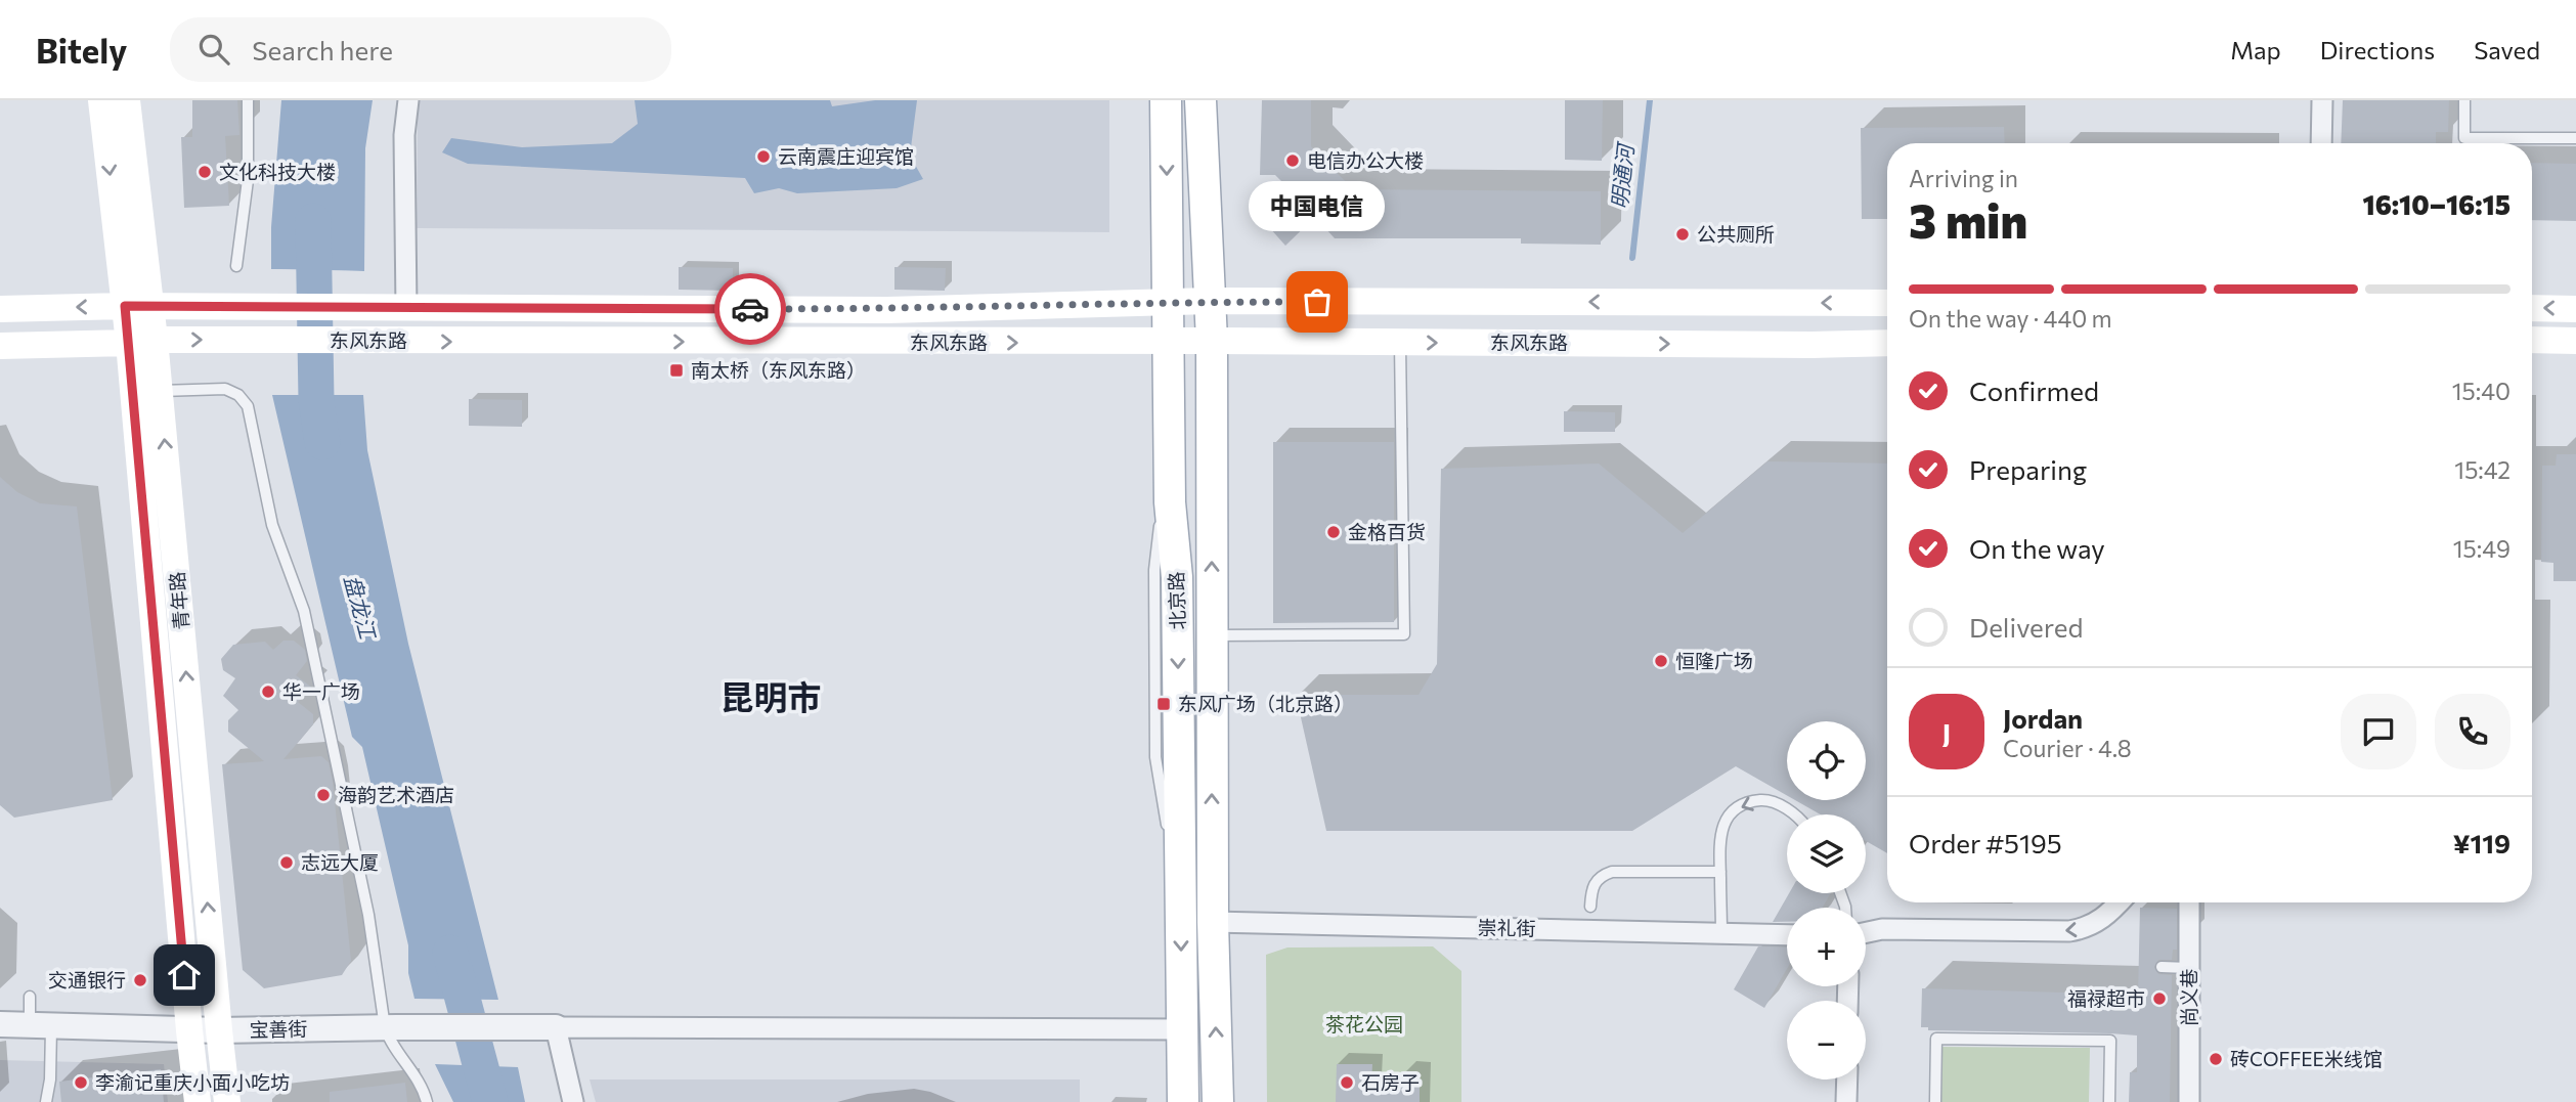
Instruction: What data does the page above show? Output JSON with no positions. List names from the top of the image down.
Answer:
{
  "streets": {
    "main road": ["东风东路", "青年路", "北京路"],
    "street": ["崇礼街", "尚义巷", "宝善街"]
  },
  "crossings": [
    ["东风东路", "青年路"],
    ["东风东路", "北京路"],
    ["青年路", "宝善街"],
    ["北京路", "崇礼街"]
  ],
  "districts": ["昆明市"],
  "water": ["明通河", "盘龙江"],
  "parks": ["茶花公园"],
  "places": {
    "other": [
      "云南震庄迎宾馆",
      "电信办公大楼",
      "文化科技大楼",
      "公共厕所",
      "中国电信",
      "金格百货",
      "恒隆广场",
      "华一广场",
      "海韵艺术酒店",
      "志远大厦",
      "交通银行",
      "福禄超市",
      "砖COFFEE米线馆",
      "李渝记重庆小面小吃坊",
      "石房子"
    ],
    "transit": ["南太桥（东风东路）", "东风广场（北京路）"]
  },
  "page": {
    "header": "Bitely",
    "search": "Search here",
    "nav": ["Map", "Directions", "Saved"],
    "heading": ["3 min", "Arriving in", "16:10–16:15"],
    "panel": [
      "Jordan",
      "Courier · 4.8",
      "Order #5195",
      "¥119"
    ],
    "bubble": "中国电信",
    "bar": "On the way · 440 m",
    "list": [
      ["Confirmed", "15:40"],
      ["Preparing", "15:42"],
      ["On the way", "15:49"],
      "Delivered"
    ],
    "round": "J",
    "map_buttons": ["+", "−"]
  }
}
